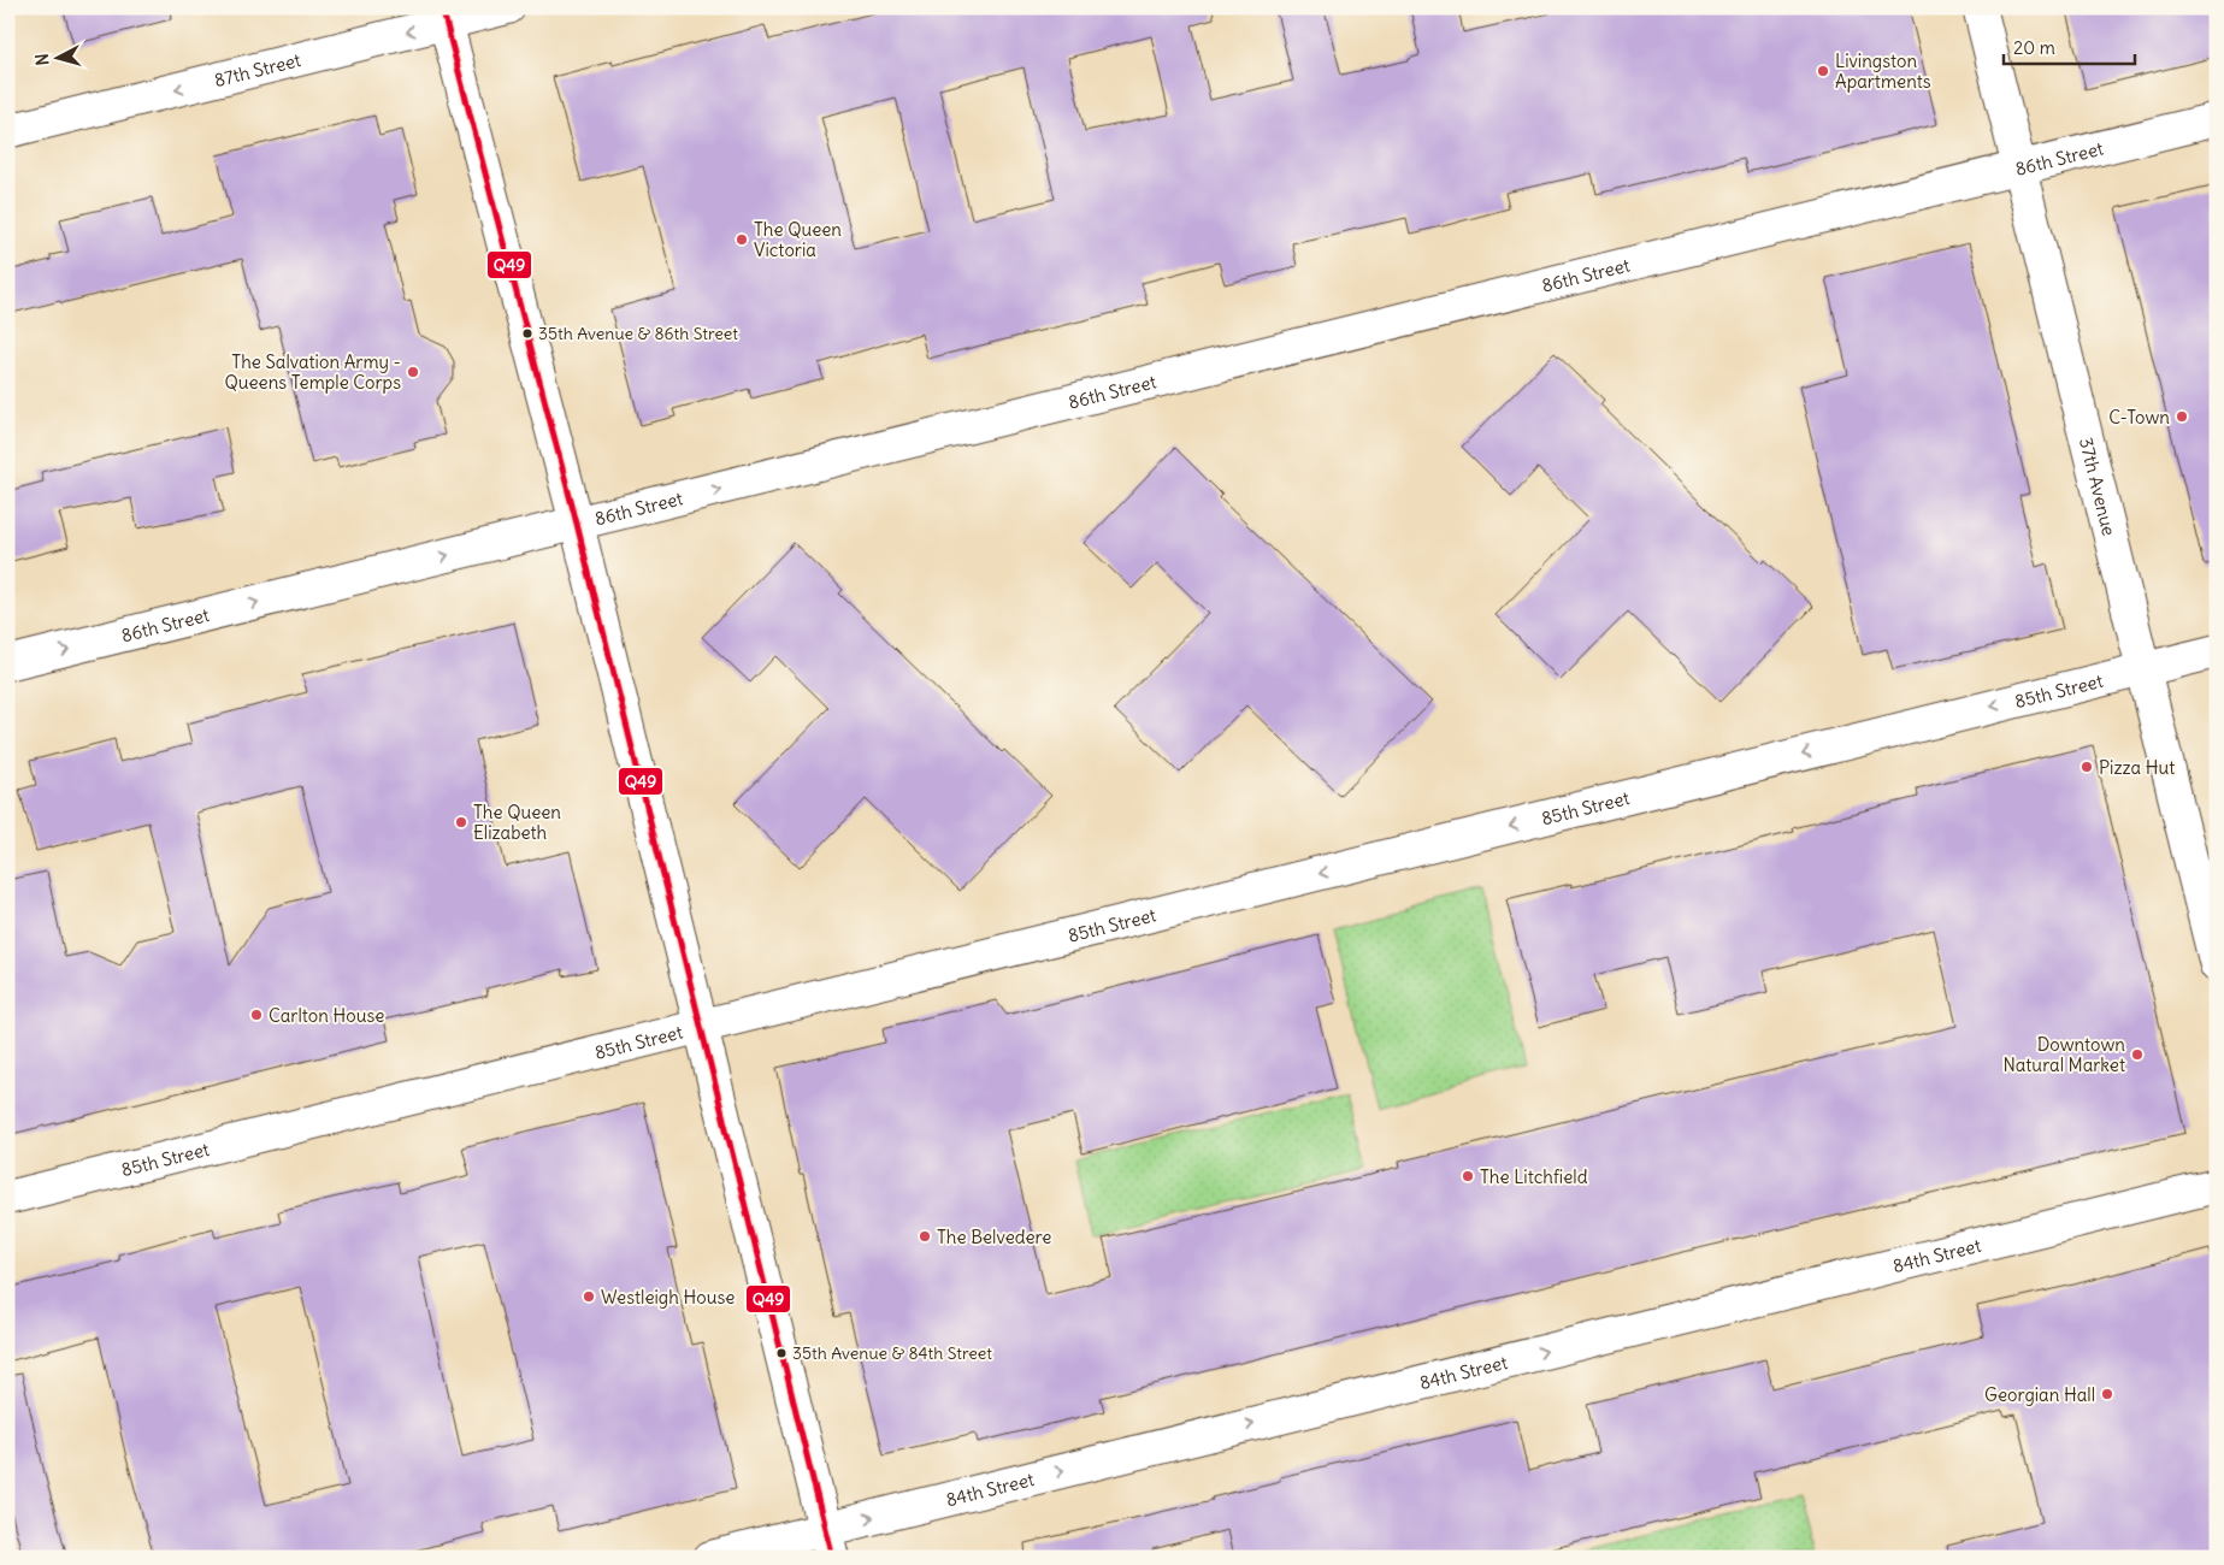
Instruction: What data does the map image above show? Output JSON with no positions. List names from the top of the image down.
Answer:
{
  "streets": {
    "street": [
      "87th Street",
      "86th Street",
      "37th Avenue",
      "85th Street",
      "84th Street"
    ]
  },
  "crossings": [
    ["86th Street", "37th Avenue"],
    ["37th Avenue", "85th Street"]
  ],
  "one_way": [
    "87th Street",
    "86th Street",
    "85th Street",
    "84th Street"
  ],
  "places": [
    "Livingston Apartments",
    "The Queen Victoria",
    "35th Avenue & 86th Street",
    "The Salvation Army - Queens Temple Corps",
    "C-Town",
    "Pizza Hut",
    "The Queen Elizabeth",
    "Carlton House",
    "Downtown Natural Market",
    "The Litchfield",
    "The Belvedere",
    "Westleigh House",
    "35th Avenue & 84th Street",
    "Georgian Hall"
  ],
  "lines": ["transit line Q49"],
  "scale_bar": "20 m",
  "north": "left"
}
